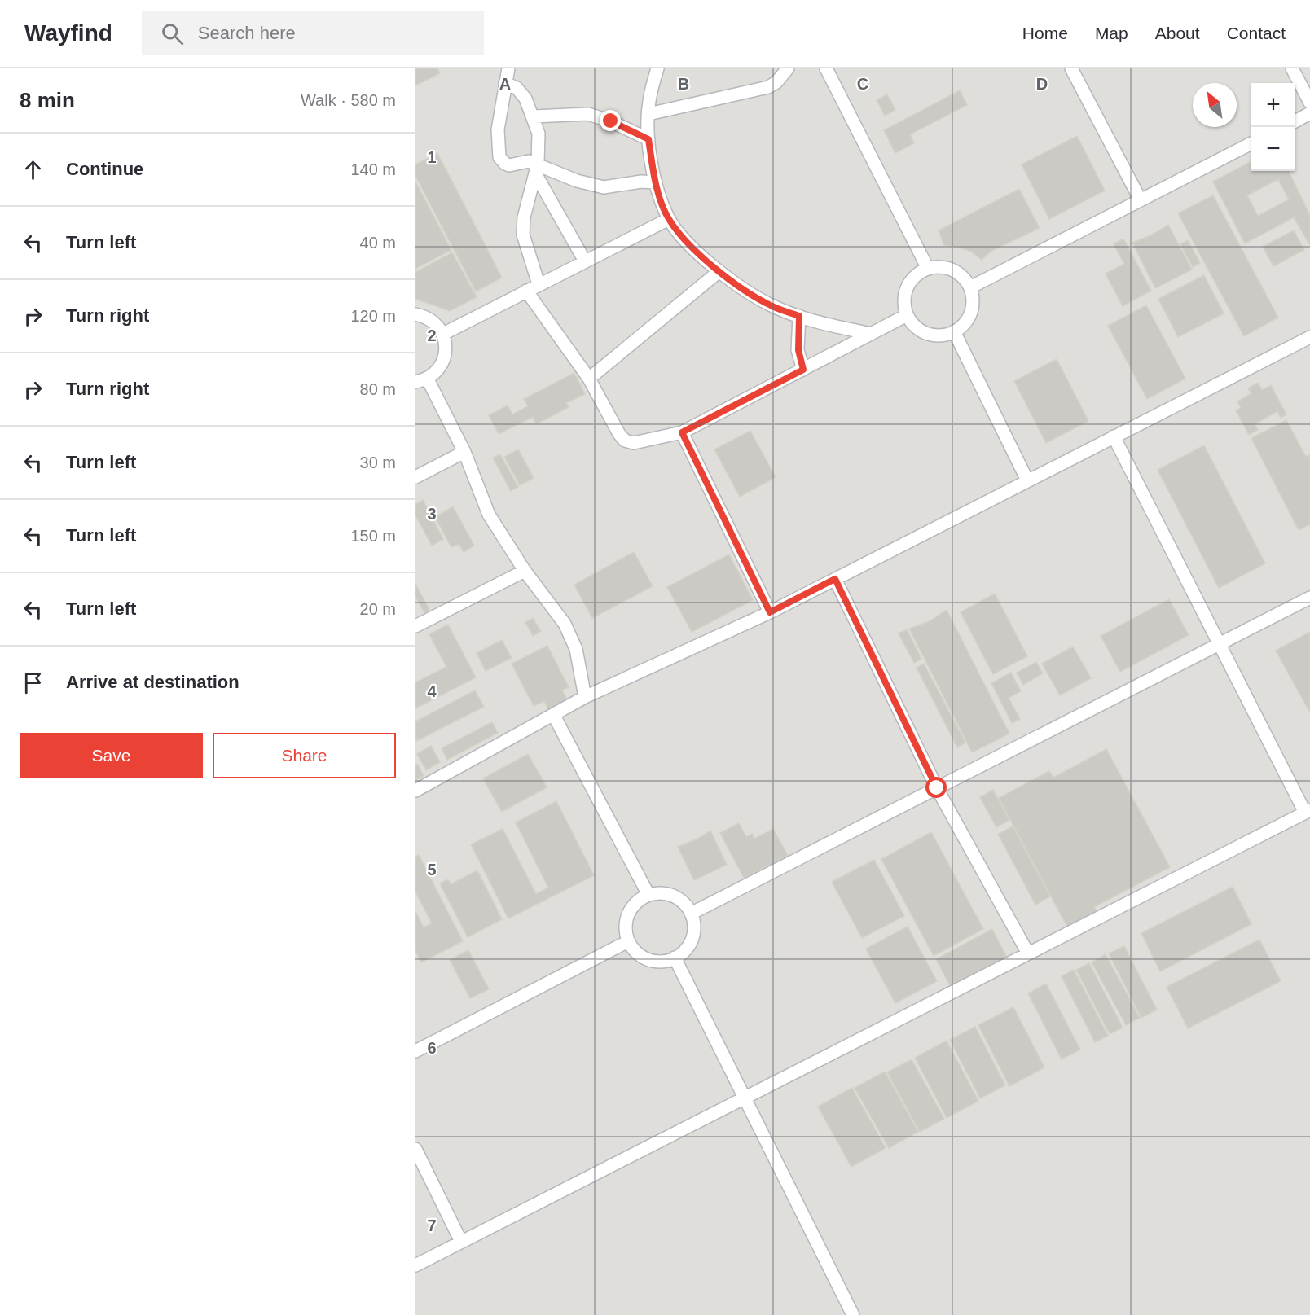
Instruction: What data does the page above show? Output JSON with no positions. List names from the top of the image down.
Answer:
{
  "north": "top left",
  "page": {
    "header": "Wayfind",
    "search": "Search here",
    "nav": [
      "Home",
      "Map",
      "About",
      "Contact"
    ],
    "heading": ["8 min", "Walk · 580 m"],
    "map_buttons": ["+", "−"],
    "list": [
      ["Continue", "140 m"],
      ["Turn left", "40 m"],
      ["Turn right", "120 m"],
      ["Turn right", "80 m"],
      ["Turn left", "30 m"],
      ["Turn left", "150 m"],
      ["Turn left", "20 m"],
      "Arrive at destination"
    ],
    "buttons": ["Save", "Share"]
  },
  "grid": {
    "columns": [
      "A",
      "B",
      "C",
      "D"
    ],
    "rows": [
      "1",
      "2",
      "3",
      "4",
      "5",
      "6",
      "7"
    ]
  }
}
